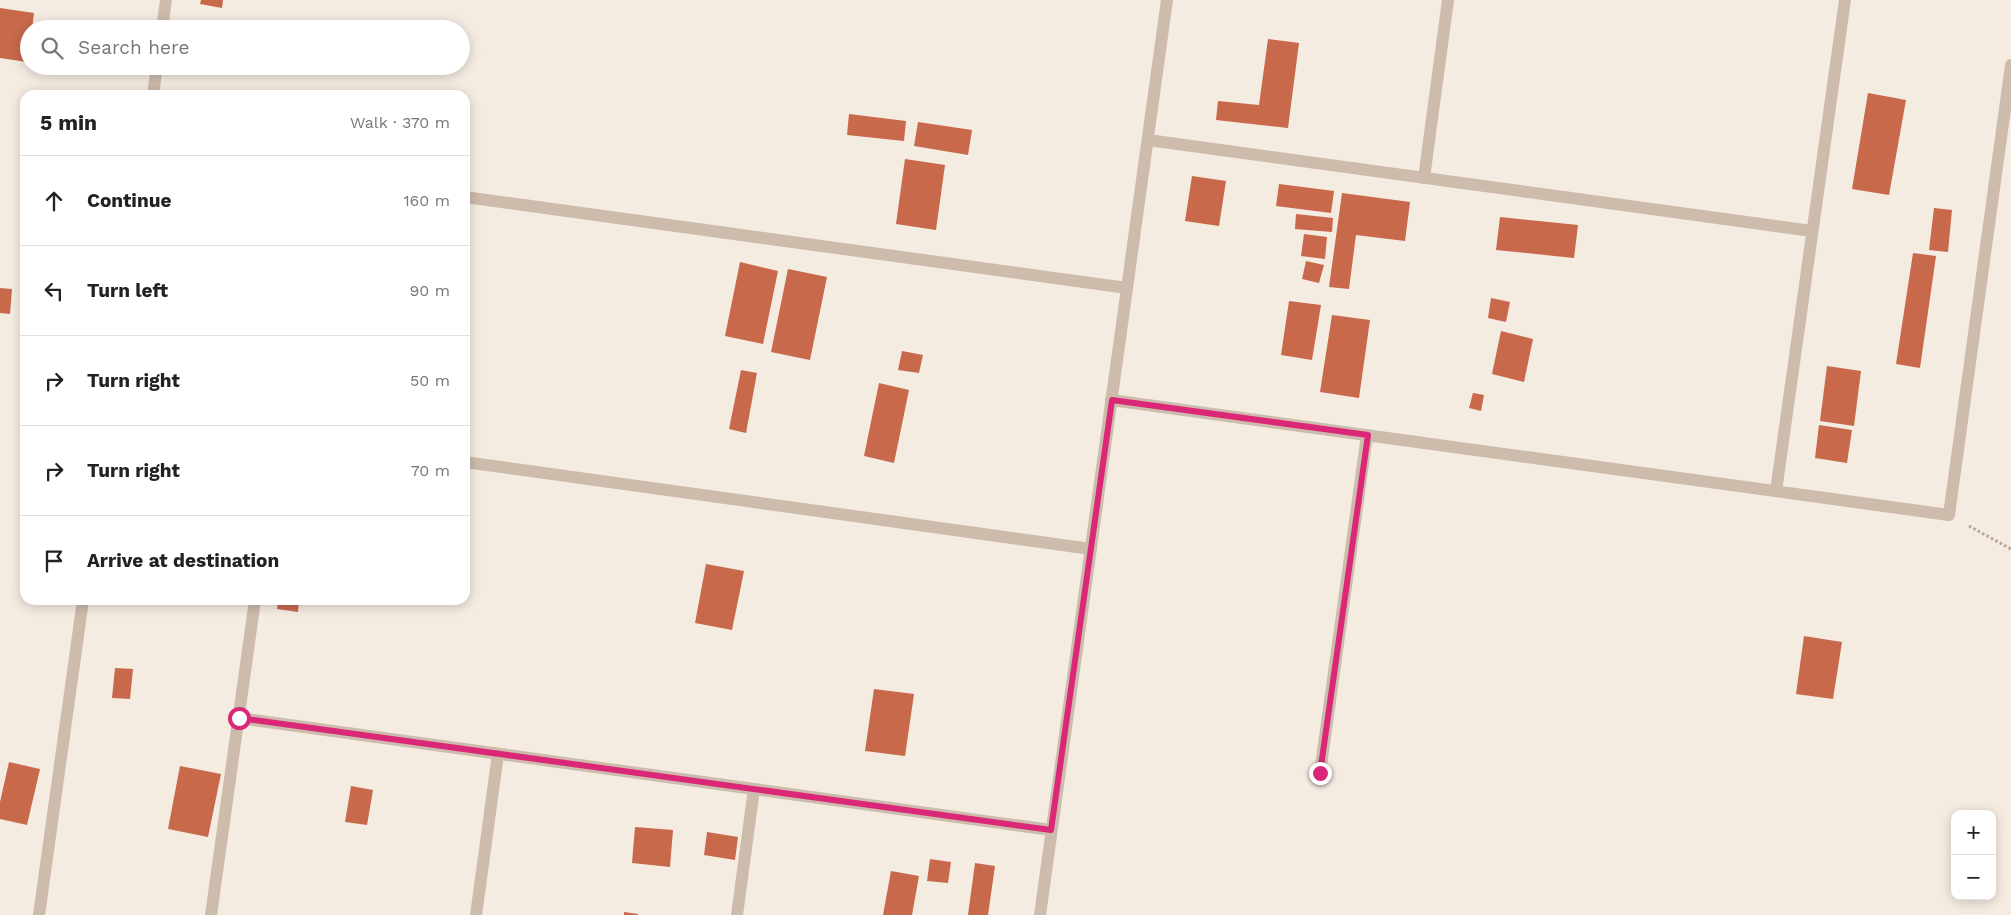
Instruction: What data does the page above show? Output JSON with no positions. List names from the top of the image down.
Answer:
{
  "page": {
    "search": "Search here",
    "heading": ["5 min", "Walk · 370 m"],
    "list": [
      ["Continue", "160 m"],
      ["Turn left", "90 m"],
      ["Turn right", "50 m"],
      ["Turn right", "70 m"],
      "Arrive at destination"
    ],
    "map_buttons": ["+", "−"]
  }
}
